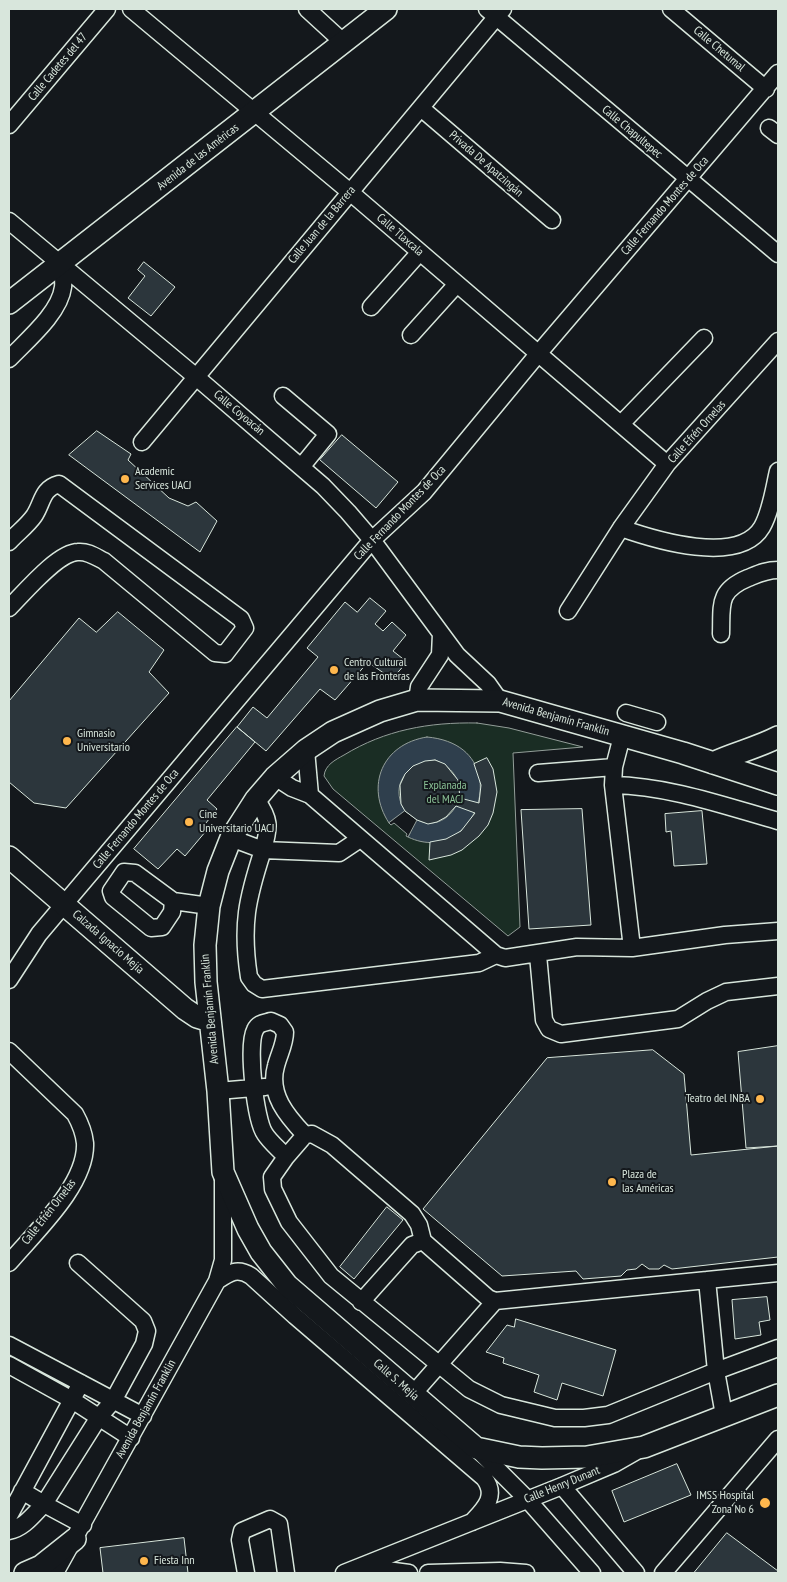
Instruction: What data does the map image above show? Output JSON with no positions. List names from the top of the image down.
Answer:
{
  "streets": {
    "main road": [
      "Avenida de las Américas",
      "Avenida Benjamín Franklin",
      "Calzada Ignacio Mejía",
      "Calle S. Mejía",
      "Calle Henry Dunant"
    ],
    "street": [
      "Calle Chetumal",
      "Calle Cadetes del 47",
      "Calle Chapultepec",
      "Privada De Apatzingán",
      "Calle Fernando Montes de Oca",
      "Calle Juan de la Barrera",
      "Calle Tlaxcala",
      "Calle Coyoacán",
      "Calle Efrén Ornelas"
    ]
  },
  "crossings": [
    ["Calle Chetumal", "Calle Fernando Montes de Oca"],
    ["Calle Chapultepec", "Calle Fernando Montes de Oca"],
    ["Calle Chapultepec", "Calle Juan de la Barrera"],
    ["Avenida de las Américas", "Calle Tlaxcala"],
    ["Avenida de las Américas", "Calle Coyoacán"],
    ["Privada De Apatzingán", "Calle Juan de la Barrera"],
    ["Calle Fernando Montes de Oca", "Calle Tlaxcala"],
    ["Calle Fernando Montes de Oca", "Calle Coyoacán"],
    ["Calle Fernando Montes de Oca", "Calzada Ignacio Mejía"],
    ["Calle Juan de la Barrera", "Calle Tlaxcala"],
    ["Calle Juan de la Barrera", "Calle Coyoacán"],
    ["Calle Tlaxcala", "Calle Efrén Ornelas"],
    ["Calle Coyoacán", "Avenida Benjamín Franklin"],
    ["Avenida Benjamín Franklin", "Calzada Ignacio Mejía"],
    ["Avenida Benjamín Franklin", "Calle S. Mejía"],
    ["Calle S. Mejía", "Calle Henry Dunant"]
  ],
  "parks": ["Explanada del MACJ"],
  "places": [
    "Academic Services UACJ",
    "Centro Cultural de las Fronteras",
    "Gimnasio Universitario",
    "Cine Universitario UACJ",
    "Teatro del INBA",
    "Plaza de las Américas",
    "IMSS Hospital Zona No 6",
    "Fiesta Inn"
  ]
}
